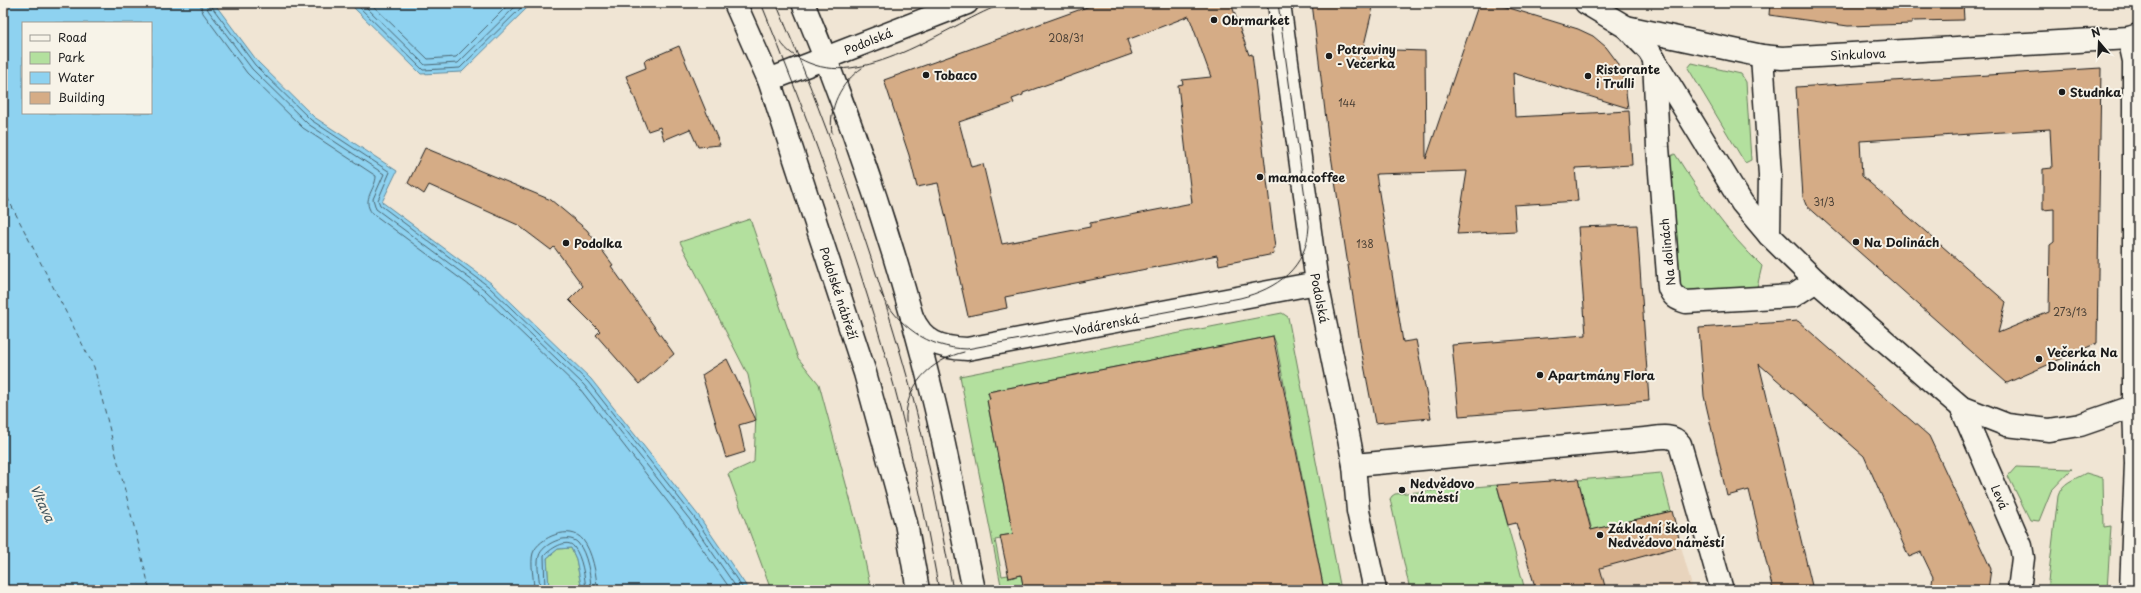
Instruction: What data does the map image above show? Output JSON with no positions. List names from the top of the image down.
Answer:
{
  "streets": {
    "street": [
      "Podolská",
      "Sinkulova",
      "Na dolinách",
      "Podolské nábřeží",
      "Vodárenská",
      "Levá"
    ]
  },
  "crossings": [
    ["Podolská", "Podolské nábřeží"],
    ["Podolská", "Vodárenská"]
  ],
  "water": ["Vltava"],
  "places": [
    "Obrmarket",
    "Potraviny - Večerka",
    "Tobaco",
    "Ristorante i Trulli",
    "Studnka",
    "mamacoffee",
    "Na Dolinách",
    "Podolka",
    "Večerka Na Dolinách",
    "Apartmány Flora",
    "Nedvědovo náměstí",
    "Základní škola Nedvědovo náměstí"
  ],
  "house_numbers": [
    "208/31",
    "144",
    "31/3",
    "138",
    "273/13"
  ],
  "legend": [
    "Road",
    "Park",
    "Water",
    "Building"
  ],
  "north": "top"
}
